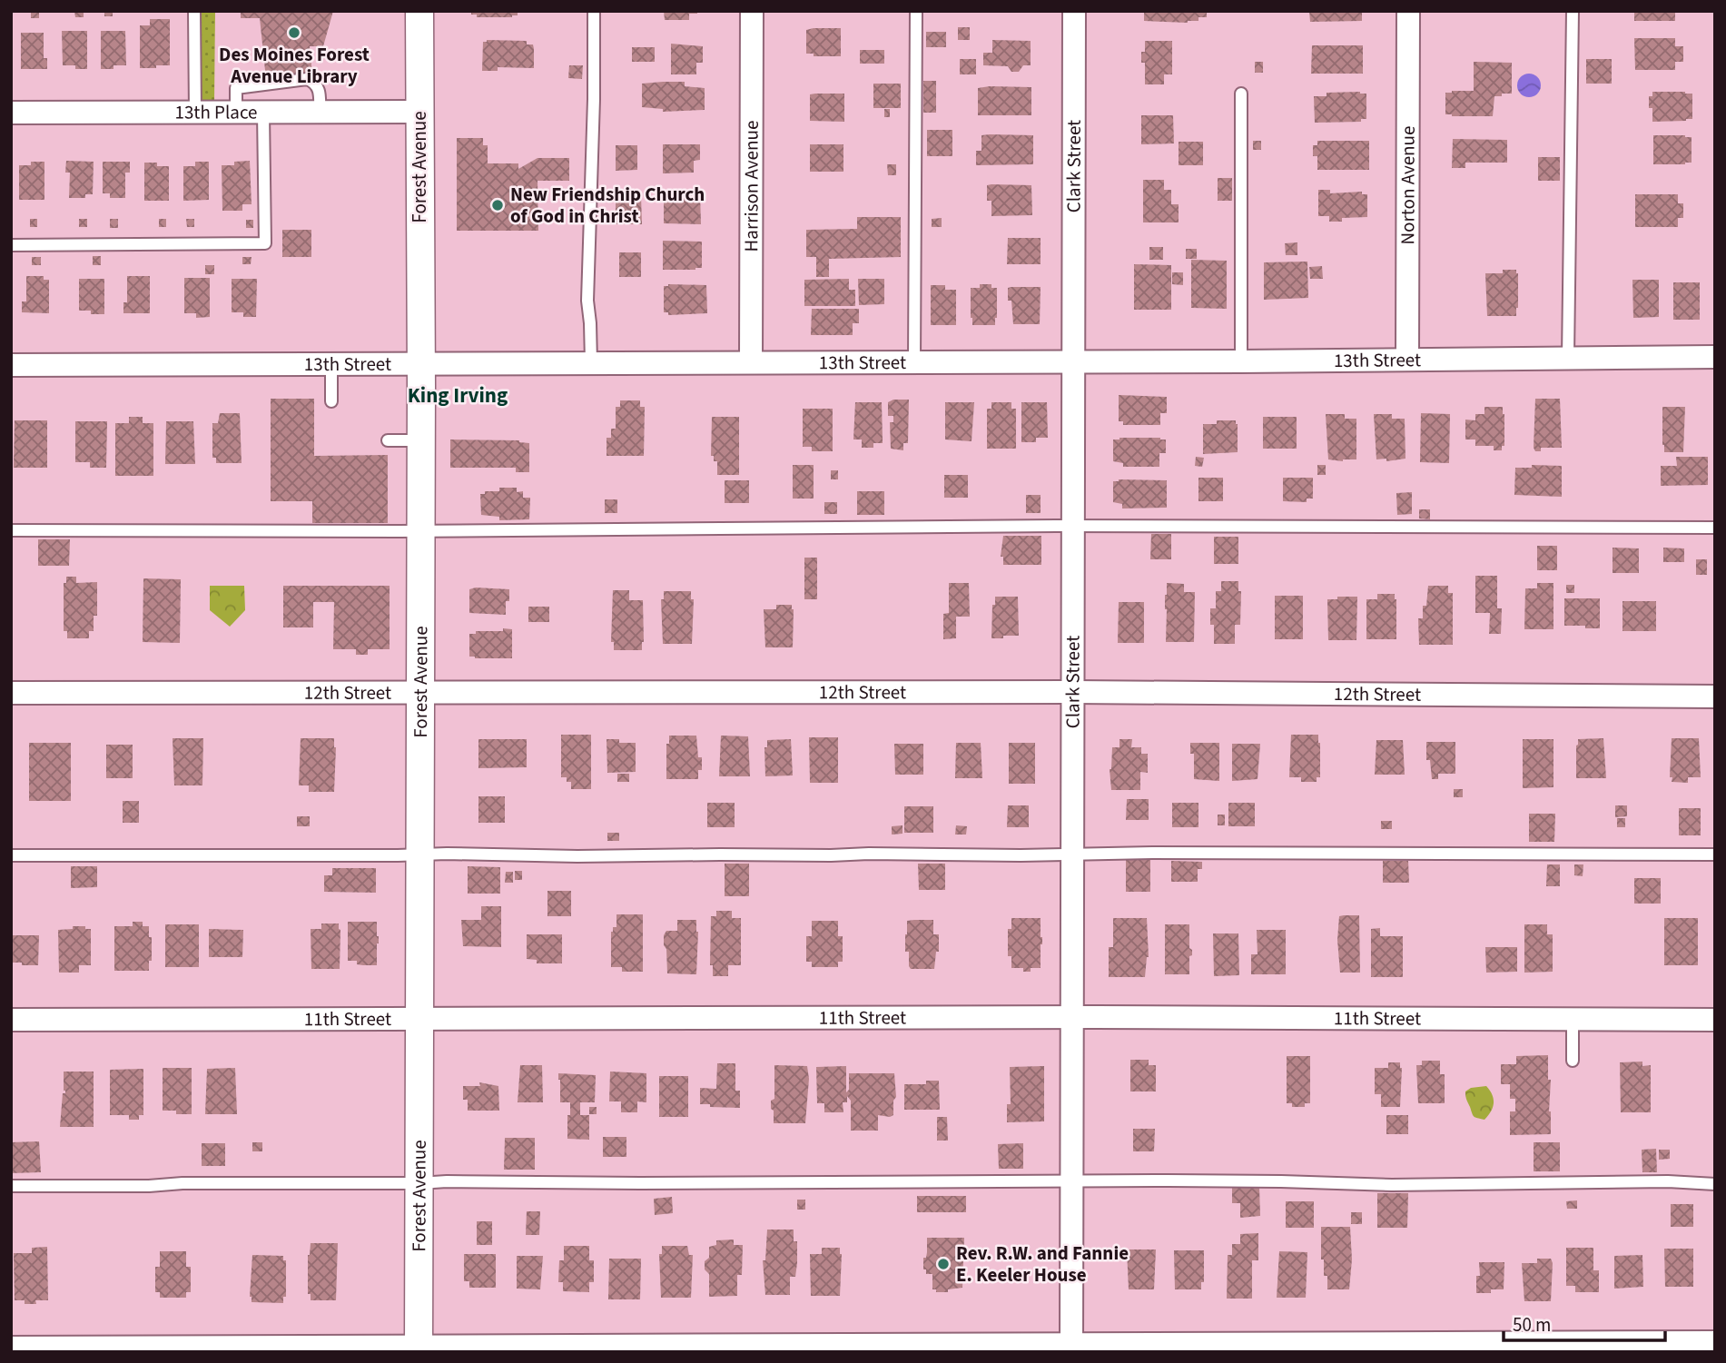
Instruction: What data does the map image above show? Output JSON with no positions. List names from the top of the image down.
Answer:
{
  "streets": {
    "street": [
      "13th Place",
      "Forest Avenue",
      "Clark Street",
      "Norton Avenue",
      "Harrison Avenue",
      "13th Street",
      "12th Street",
      "11th Street"
    ]
  },
  "crossings": [
    ["13th Place", "Forest Avenue"],
    ["Forest Avenue", "13th Street"],
    ["Forest Avenue", "12th Street"],
    ["Forest Avenue", "11th Street"],
    ["Clark Street", "13th Street"],
    ["Clark Street", "12th Street"],
    ["Clark Street", "11th Street"],
    ["Norton Avenue", "13th Street"],
    ["Harrison Avenue", "13th Street"]
  ],
  "districts": ["King Irving"],
  "places": ["Des Moines Forest Avenue Library", "New Friendship Church of God in Christ", "Rev. R.W. and Fannie E. Keeler House"],
  "scale_bar": "50 m"
}
